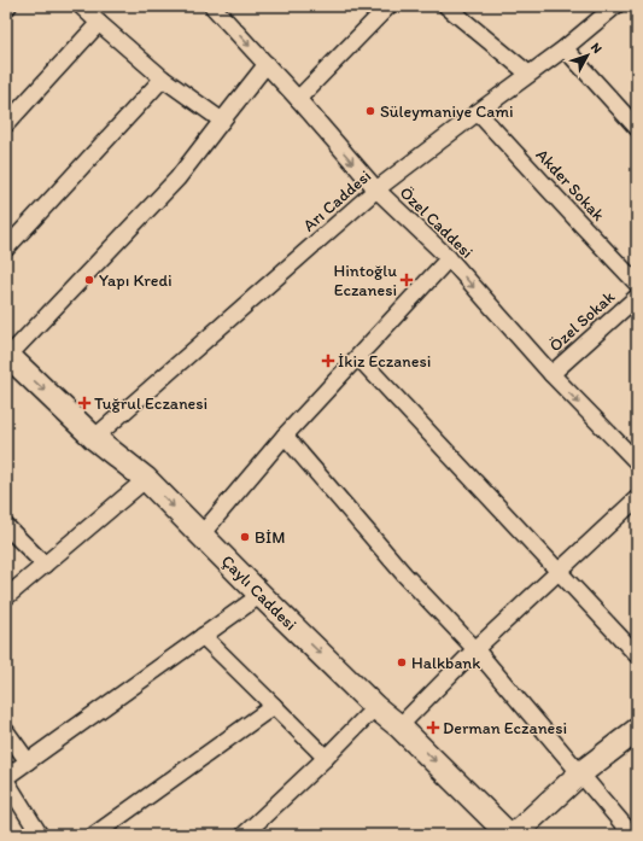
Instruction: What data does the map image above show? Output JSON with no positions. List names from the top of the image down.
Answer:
{
  "streets": {
    "street": [
      "Akder Sokak",
      "Arı Caddesi",
      "Özel Caddesi",
      "Özel Sokak",
      "Çaylı Caddesi"
    ]
  },
  "crossings": [
    ["Akder Sokak", "Arı Caddesi"],
    ["Arı Caddesi", "Özel Caddesi"],
    ["Arı Caddesi", "Çaylı Caddesi"],
    ["Özel Caddesi", "Özel Sokak"]
  ],
  "places": {
    "other": [
      "Süleymaniye Cami",
      "Yapı Kredi",
      "BİM",
      "Halkbank"
    ],
    "health": [
      "Hintoğlu Eczanesi",
      "İkiz Eczanesi",
      "Tuğrul Eczanesi",
      "Derman Eczanesi"
    ]
  },
  "north": "top right"
}
